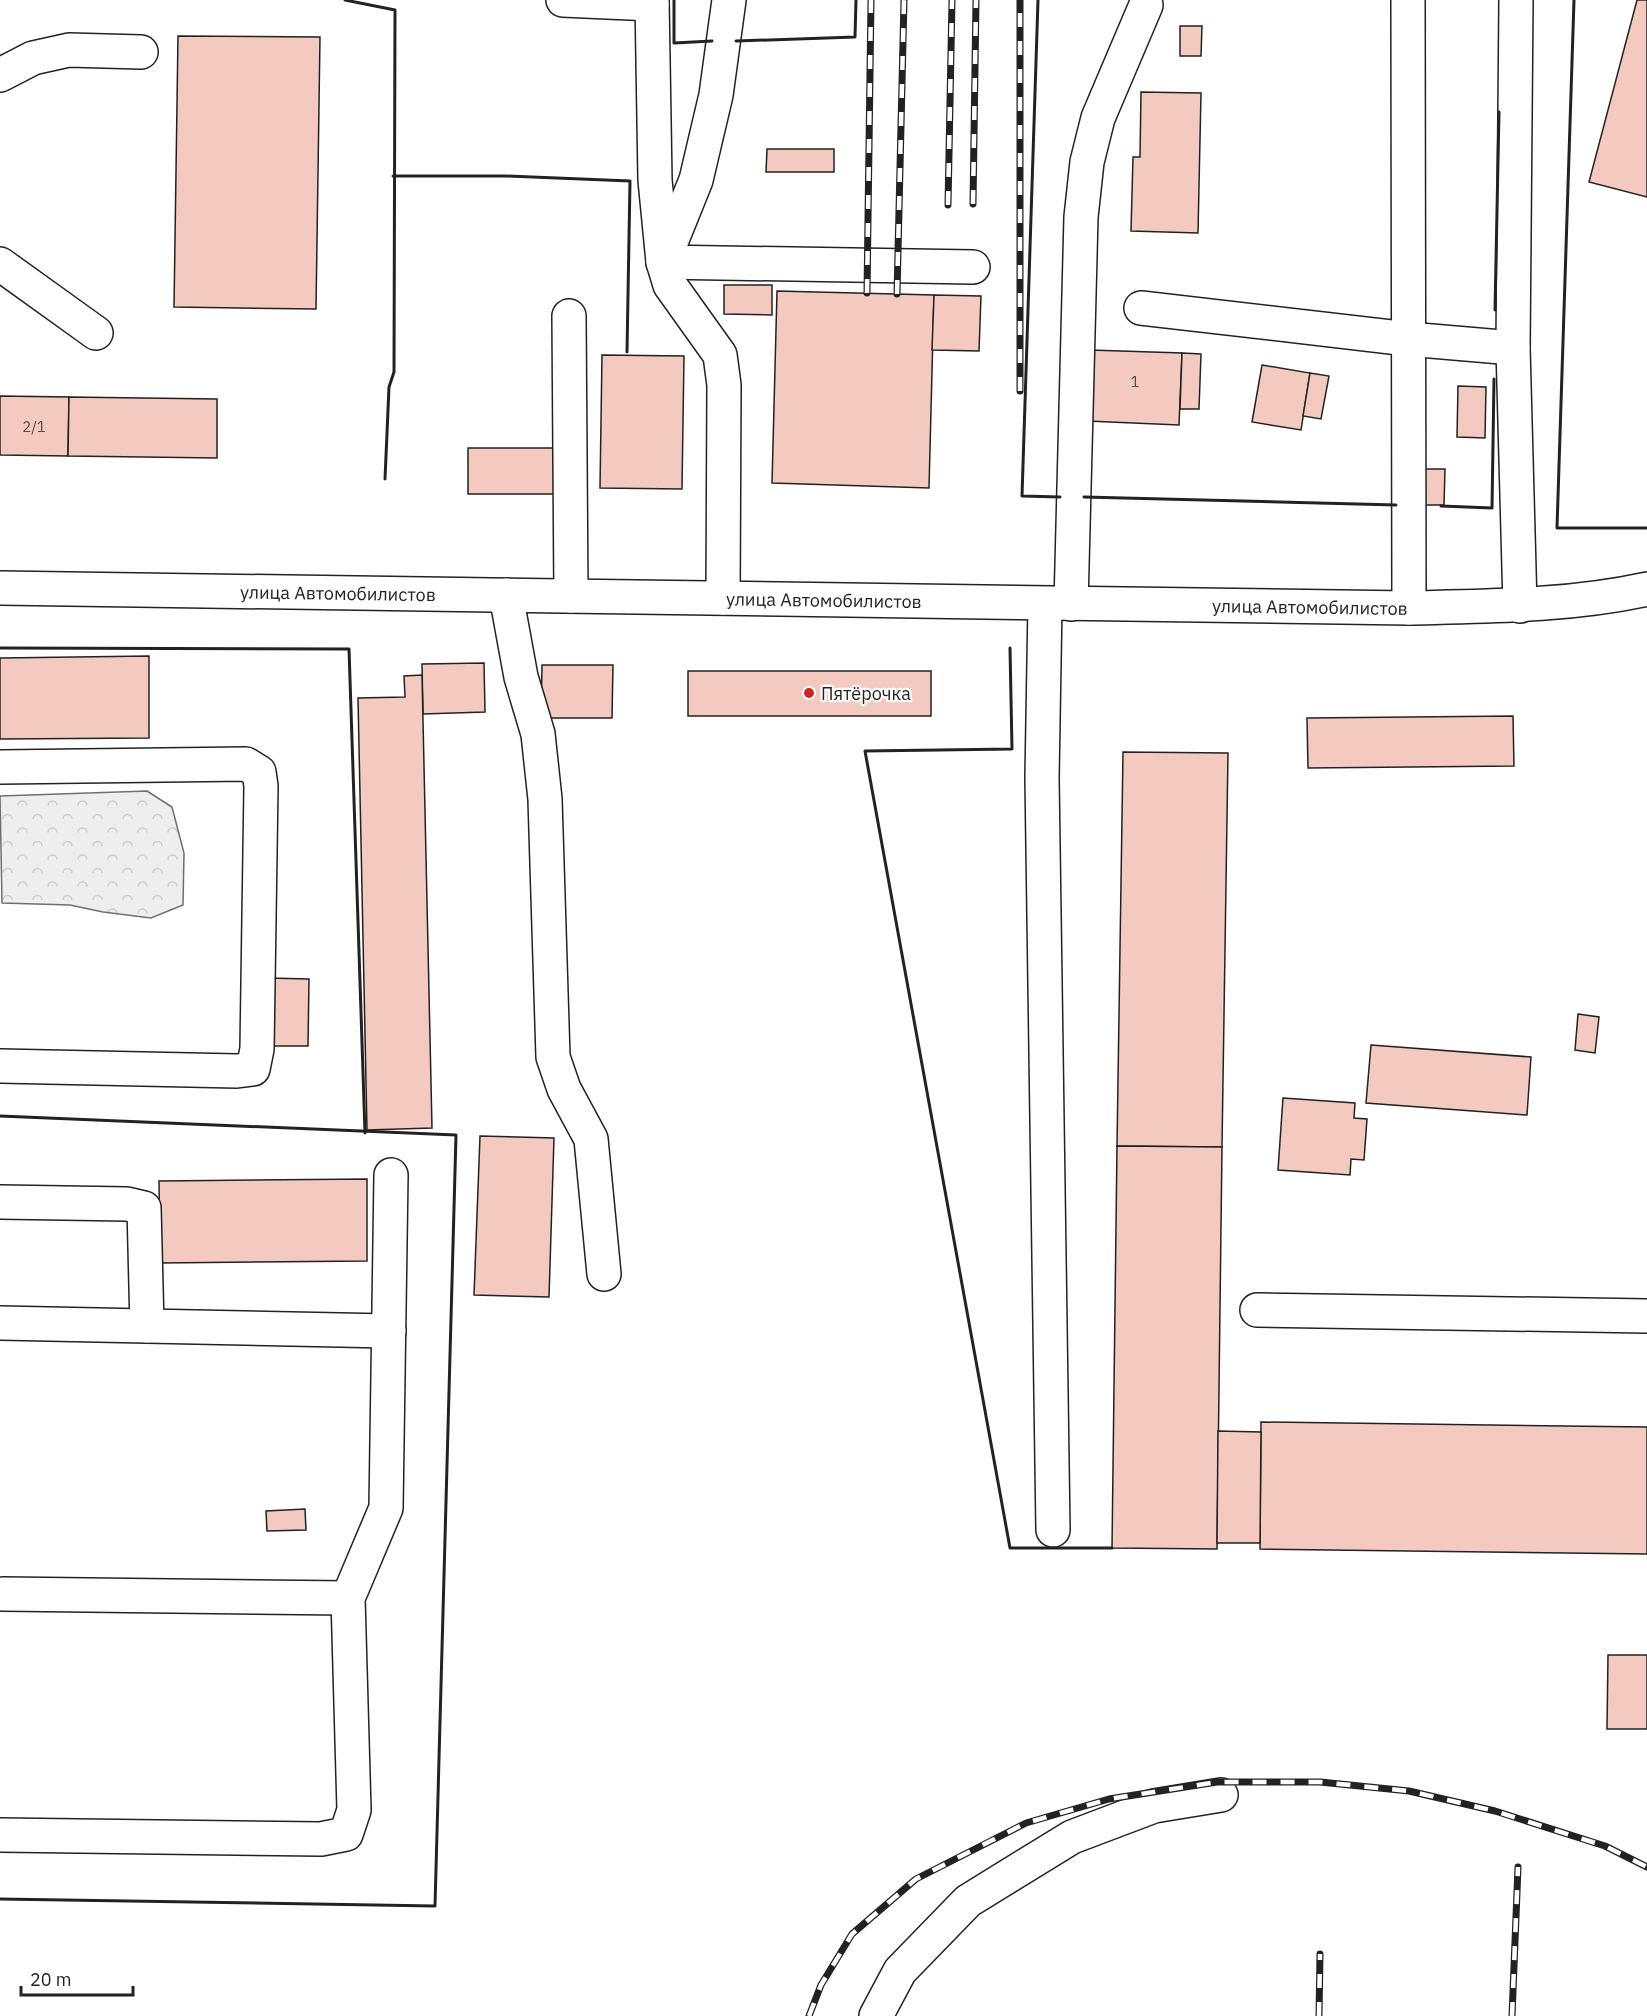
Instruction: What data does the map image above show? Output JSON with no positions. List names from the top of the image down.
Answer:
{
  "streets": {
    "street": ["улица Автомобилистов"]
  },
  "places": ["Пятёрочка"],
  "house_numbers": ["1", "2/1"],
  "scale_bar": "20 m"
}
